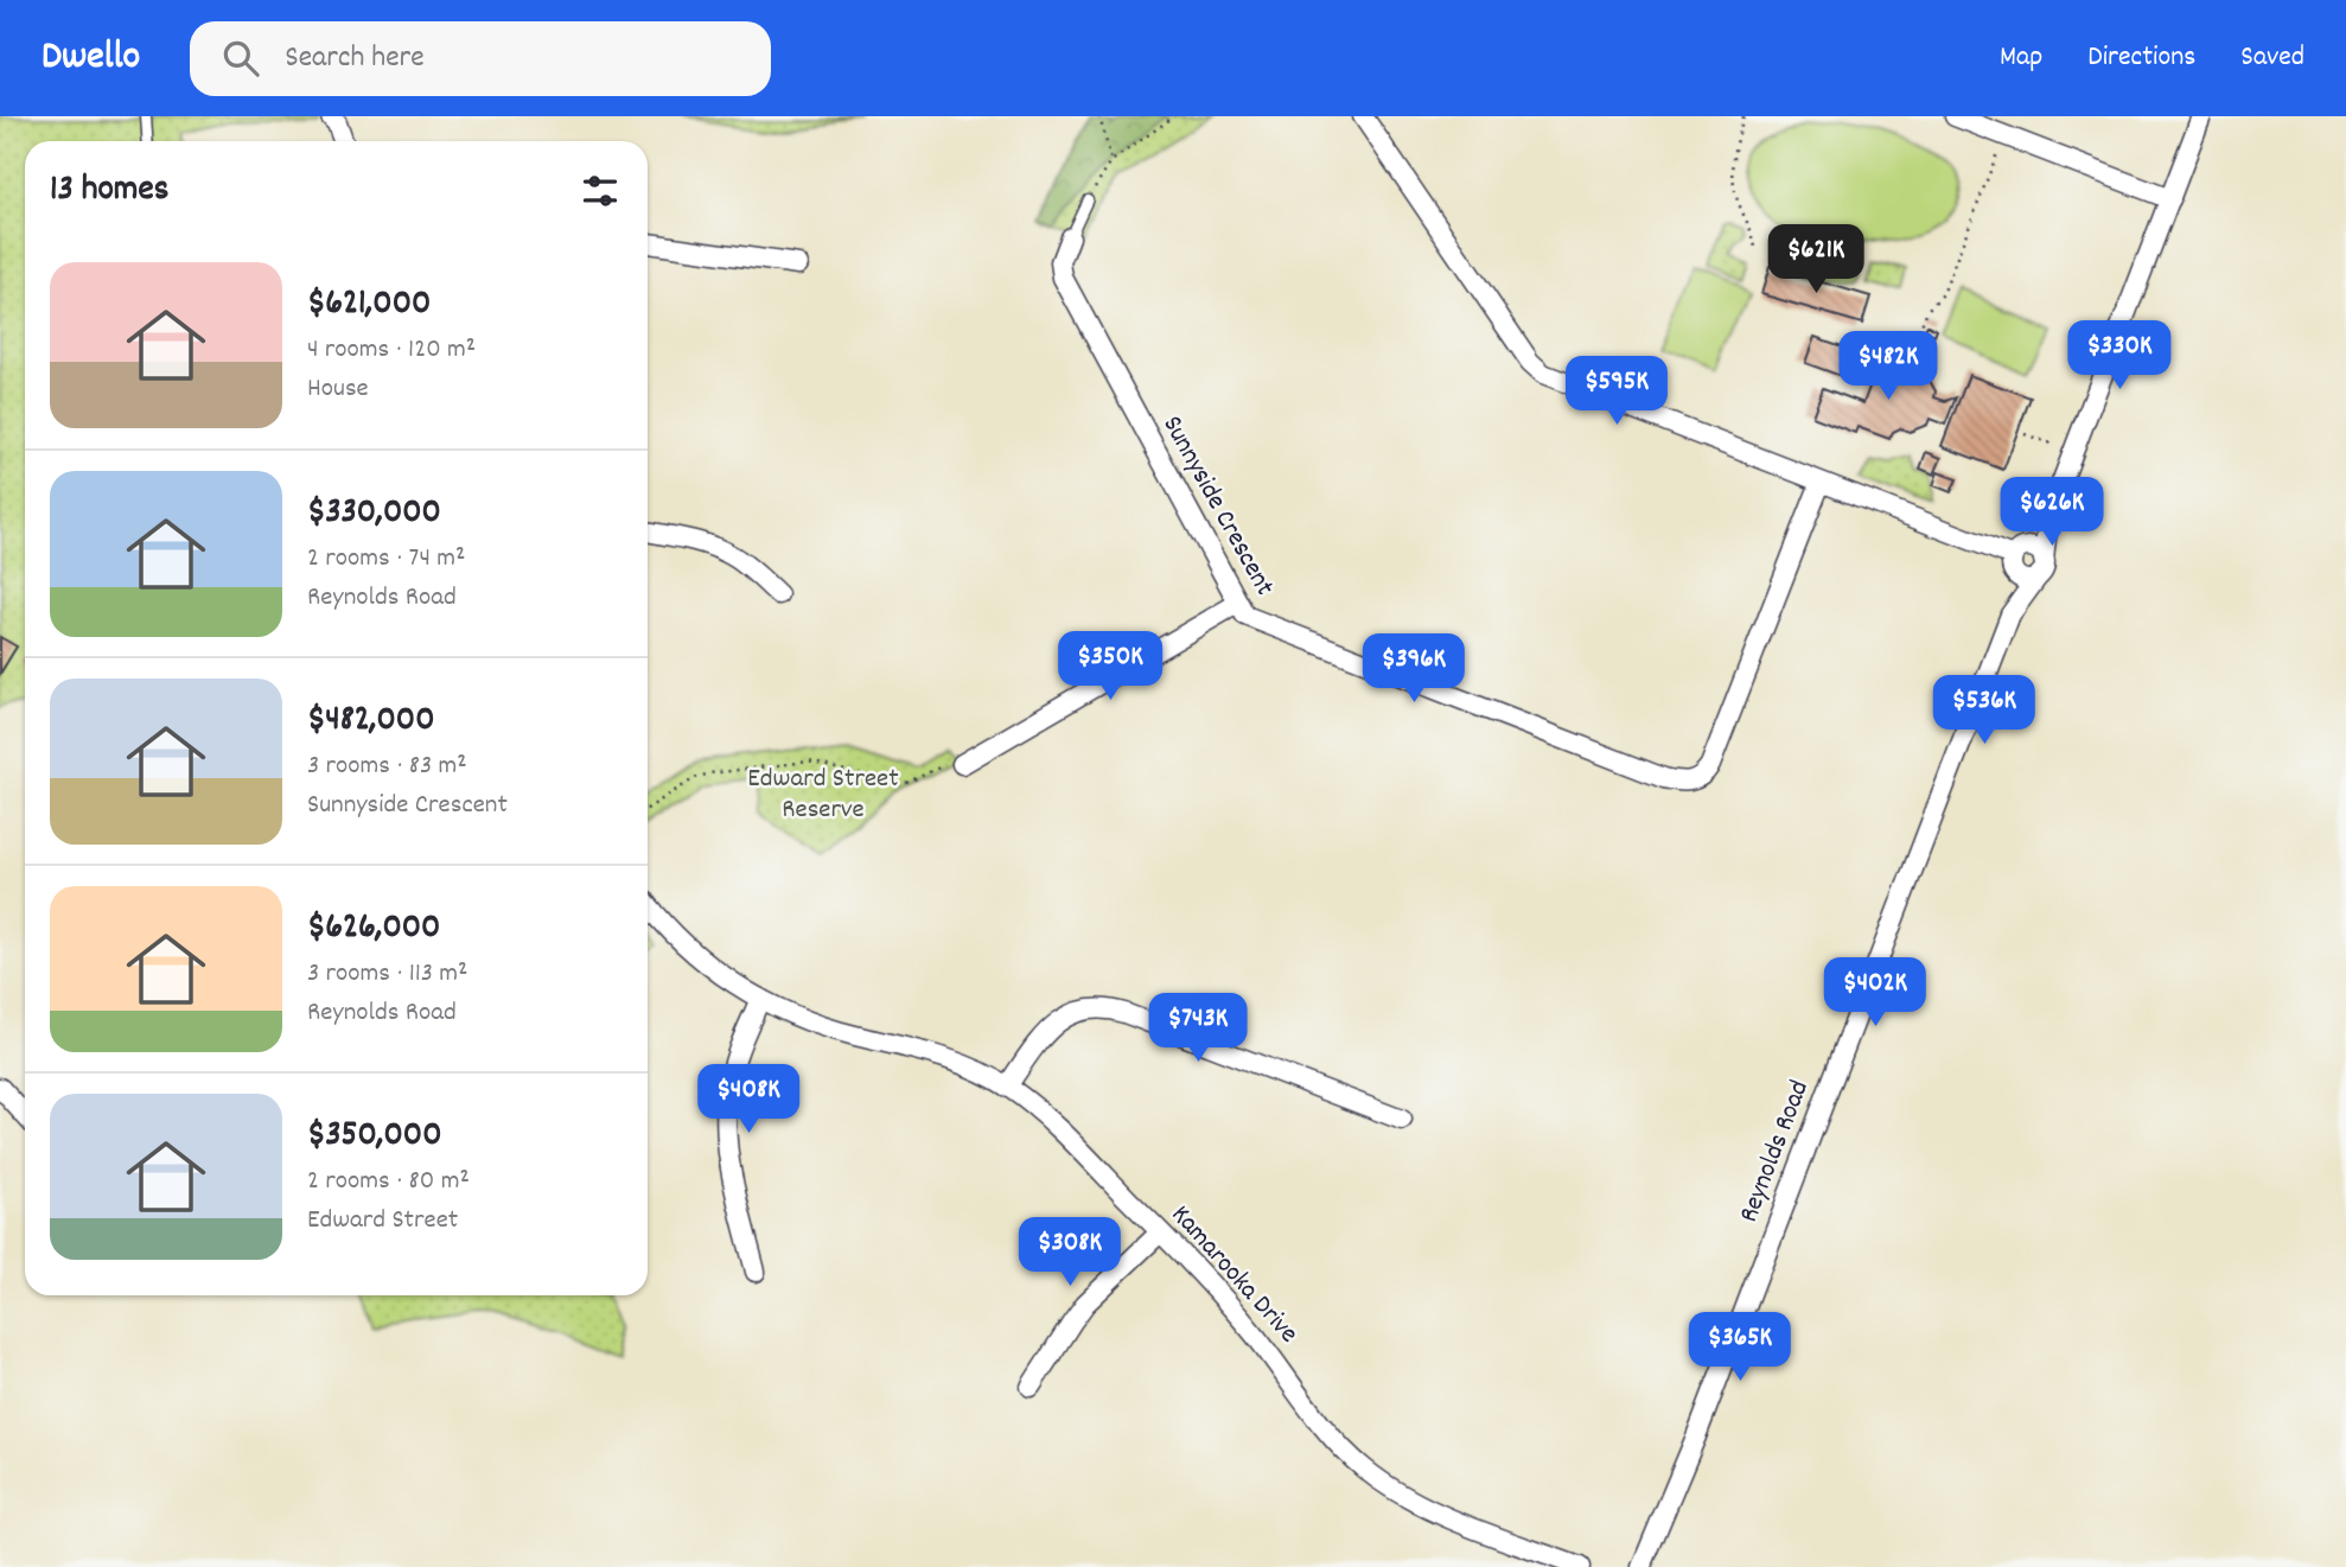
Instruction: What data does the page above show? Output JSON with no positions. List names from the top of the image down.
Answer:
{
  "streets": {
    "street": ["Sunnyside Crescent", "Reynolds Road", "Kamarooka Drive"]
  },
  "parks": ["Edward Street Reserve"],
  "page": {
    "header": "Dwello",
    "search": "Search here",
    "nav": ["Map", "Directions", "Saved"],
    "heading": "13 homes",
    "price": [
      "$621K",
      "$330K",
      "$482K",
      "$595K",
      "$626K",
      "$350K",
      "$396K",
      "$536K",
      "$402K",
      "$743K",
      "$408K",
      "$308K",
      "$365K"
    ],
    "list": [
      {
        "name": "$621,000",
        "note": "4 rooms · 120 m² · House"
      },
      {
        "name": "$330,000",
        "note": "2 rooms · 74 m² · Reynolds Road"
      },
      {
        "name": "$482,000",
        "note": "3 rooms · 83 m² · Sunnyside Crescent"
      },
      {
        "name": "$626,000",
        "note": "3 rooms · 113 m² · Reynolds Road"
      },
      {
        "name": "$350,000",
        "note": "2 rooms · 80 m² · Edward Street"
      }
    ]
  }
}
